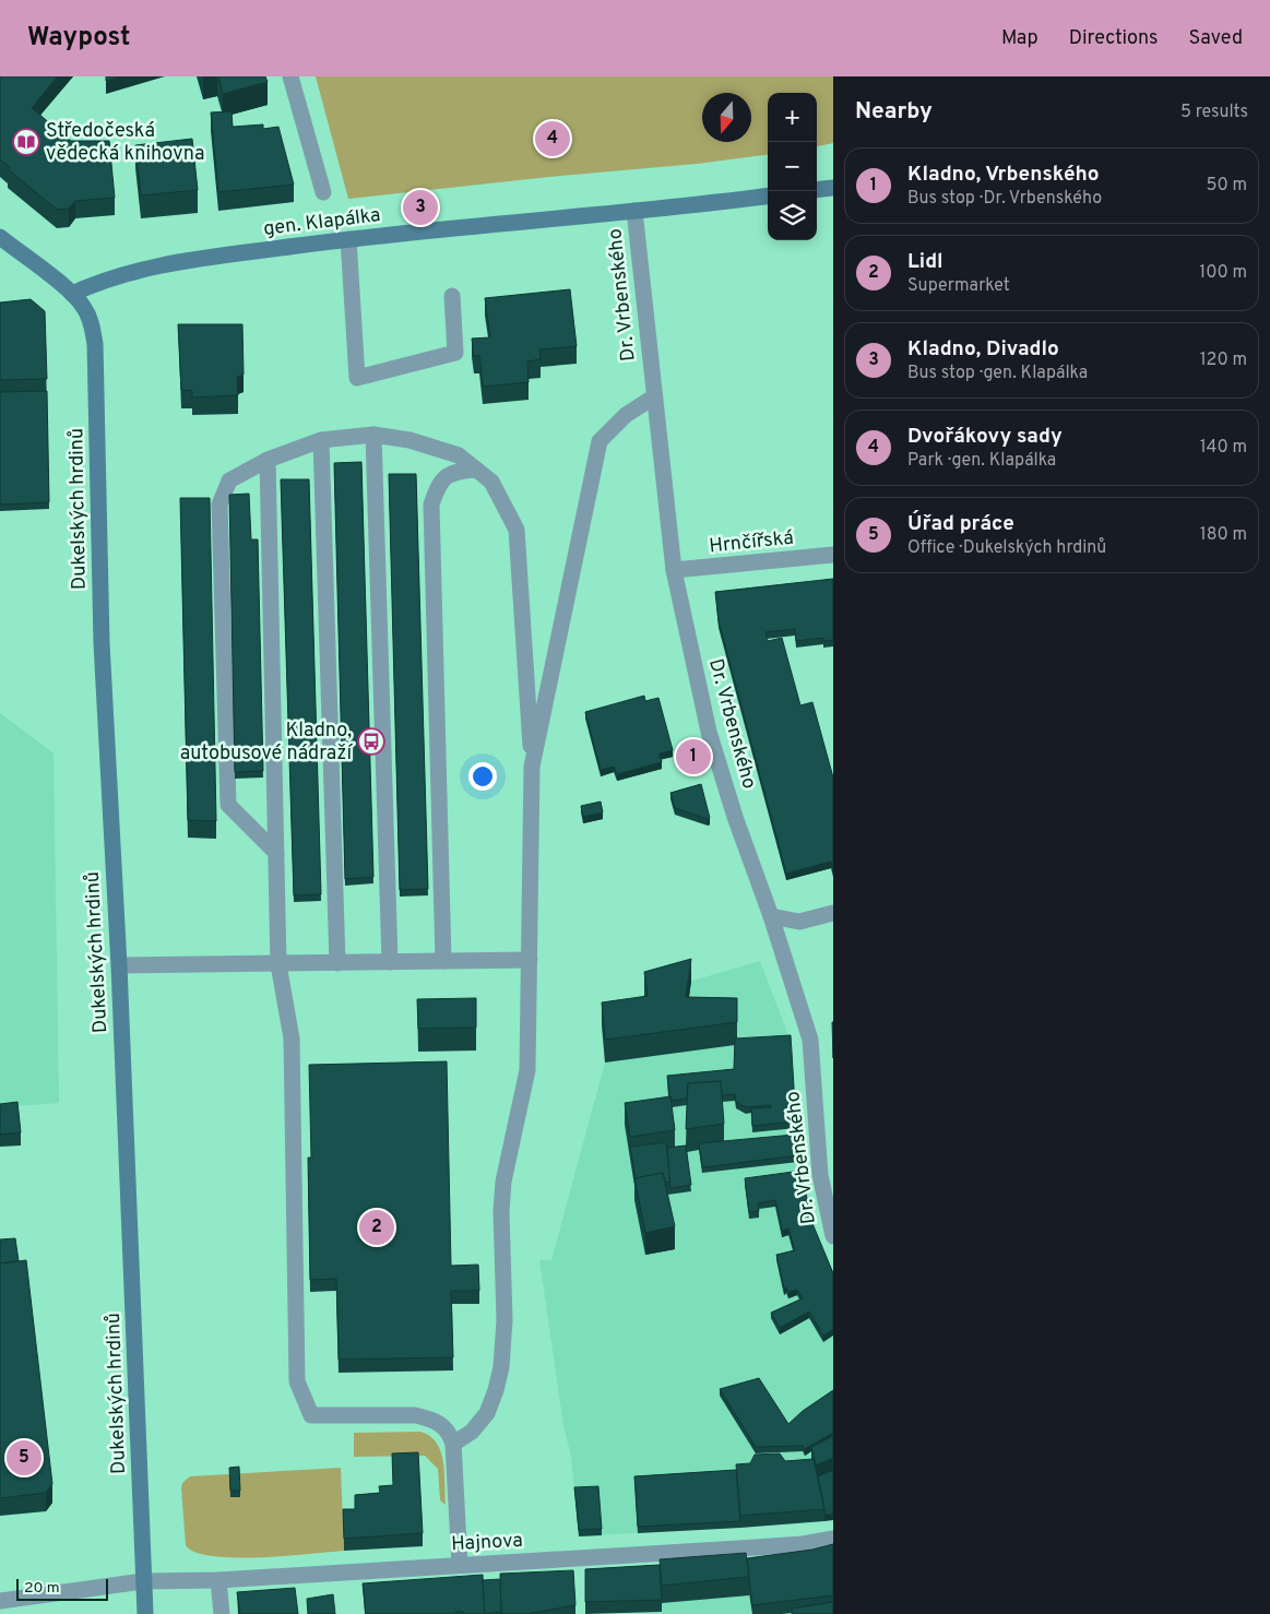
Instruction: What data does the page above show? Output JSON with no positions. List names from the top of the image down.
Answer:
{
  "streets": {
    "main road": ["gen. Klapálka", "Dukelských hrdinů"],
    "street": ["Dr. Vrbenského", "Hrnčířská", "Hajnova"]
  },
  "crossings": [
    ["gen. Klapálka", "Dr. Vrbenského"],
    ["gen. Klapálka", "Dukelských hrdinů"],
    ["Dr. Vrbenského", "Hrnčířská"],
    ["Dukelských hrdinů", "Hajnova"]
  ],
  "places": {
    "library": ["Středočeská vědecká knihovna"],
    "bus stop": ["Kladno, autobusové nádraží"]
  },
  "scale_bar": "20 m",
  "north": "bottom",
  "page": {
    "header": "Waypost",
    "nav": ["Map", "Directions", "Saved"],
    "heading": ["Nearby", "5 results"],
    "map_buttons": ["+", "−"],
    "pins": [
      "4",
      "3",
      "1",
      "2",
      "5"
    ],
    "list": [
      {
        "mark": "1",
        "name": "Kladno, Vrbenského",
        "note": "Bus stop · Dr. Vrbenského",
        "value": "50 m"
      },
      {
        "mark": "2",
        "name": "Lidl",
        "note": "Supermarket",
        "value": "100 m"
      },
      {
        "mark": "3",
        "name": "Kladno, Divadlo",
        "note": "Bus stop · gen. Klapálka",
        "value": "120 m"
      },
      {
        "mark": "4",
        "name": "Dvořákovy sady",
        "note": "Park · gen. Klapálka",
        "value": "140 m"
      },
      {
        "mark": "5",
        "name": "Úřad práce",
        "note": "Office · Dukelských hrdinů",
        "value": "180 m"
      }
    ],
    "scale": "20 m"
  }
}
